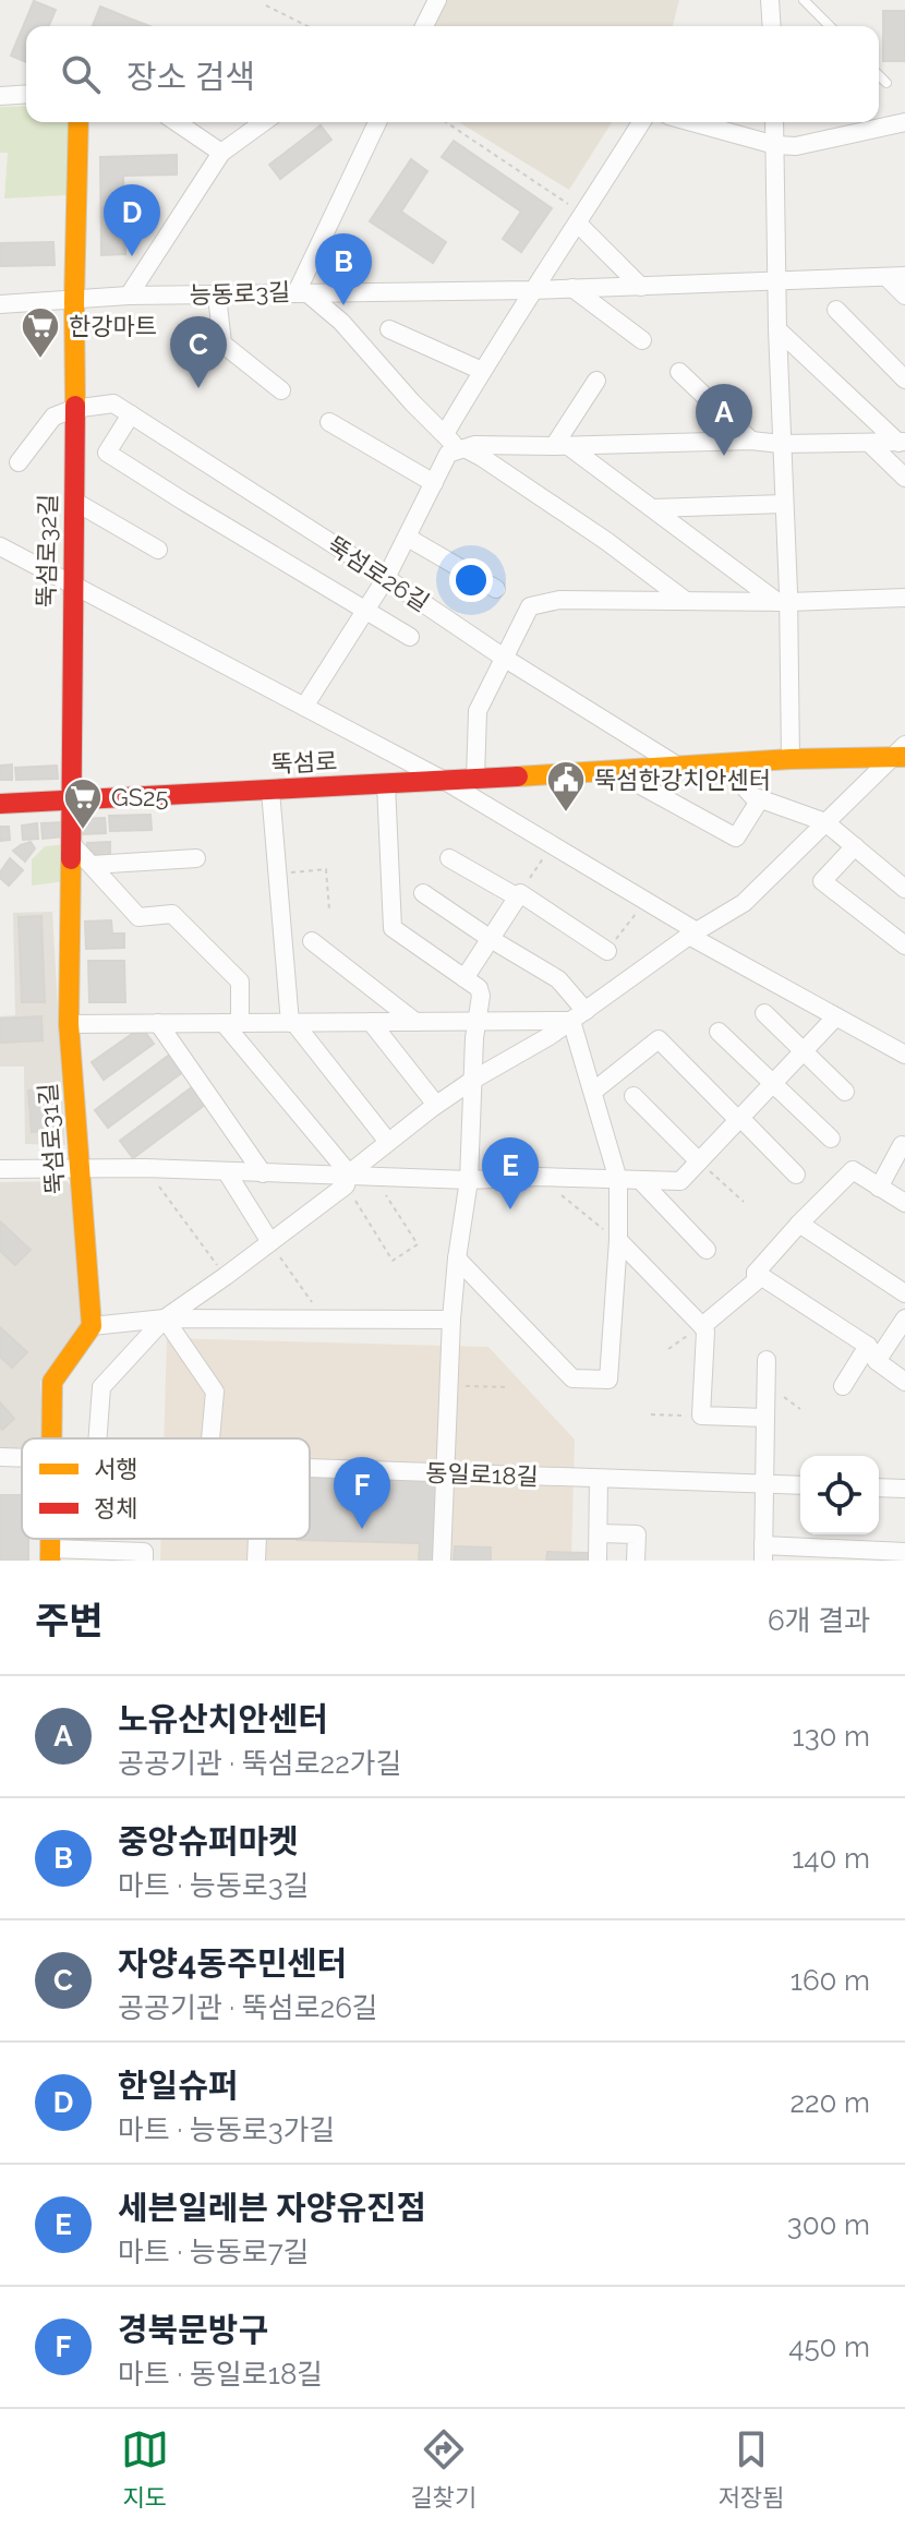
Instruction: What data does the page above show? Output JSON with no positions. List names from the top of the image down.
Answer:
{
  "streets": {
    "street": [
      "능동로3길",
      "뚝섬로32길",
      "뚝섬로26길",
      "뚝섬로",
      "뚝섬로31길",
      "동일로18길"
    ]
  },
  "crossings": [
    ["능동로3길", "뚝섬로32길"],
    ["뚝섬로32길", "뚝섬로26길"],
    ["뚝섬로32길", "뚝섬로"],
    ["뚝섬로32길", "뚝섬로31길"],
    ["뚝섬로26길", "뚝섬로"],
    ["뚝섬로", "뚝섬로31길"]
  ],
  "places": {
    "supermarket": ["한강마트", "GS25"],
    "public building": ["뚝섬한강치안센터"]
  },
  "legend": ["서행", "정체"],
  "page": {
    "search": "장소 검색",
    "pins": [
      "D",
      "B",
      "C",
      "A",
      "E",
      "F"
    ],
    "heading": ["주변", "6개 결과"],
    "list": [
      {
        "mark": "A",
        "name": "노유산치안센터",
        "note": "공공기관 · 뚝섬로22가길",
        "value": "130 m"
      },
      {
        "mark": "B",
        "name": "중앙슈퍼마켓",
        "note": "마트 · 능동로3길",
        "value": "140 m"
      },
      {
        "mark": "C",
        "name": "자양4동주민센터",
        "note": "공공기관 · 뚝섬로26길",
        "value": "160 m"
      },
      {
        "mark": "D",
        "name": "한일슈퍼",
        "note": "마트 · 능동로3가길",
        "value": "220 m"
      },
      {
        "mark": "E",
        "name": "세븐일레븐 자양유진점",
        "note": "마트 · 능동로7길",
        "value": "300 m"
      },
      {
        "mark": "F",
        "name": "경북문방구",
        "note": "마트 · 동일로18길",
        "value": "450 m"
      }
    ],
    "nav": ["지도", "길찾기", "저장됨"]
  }
}
